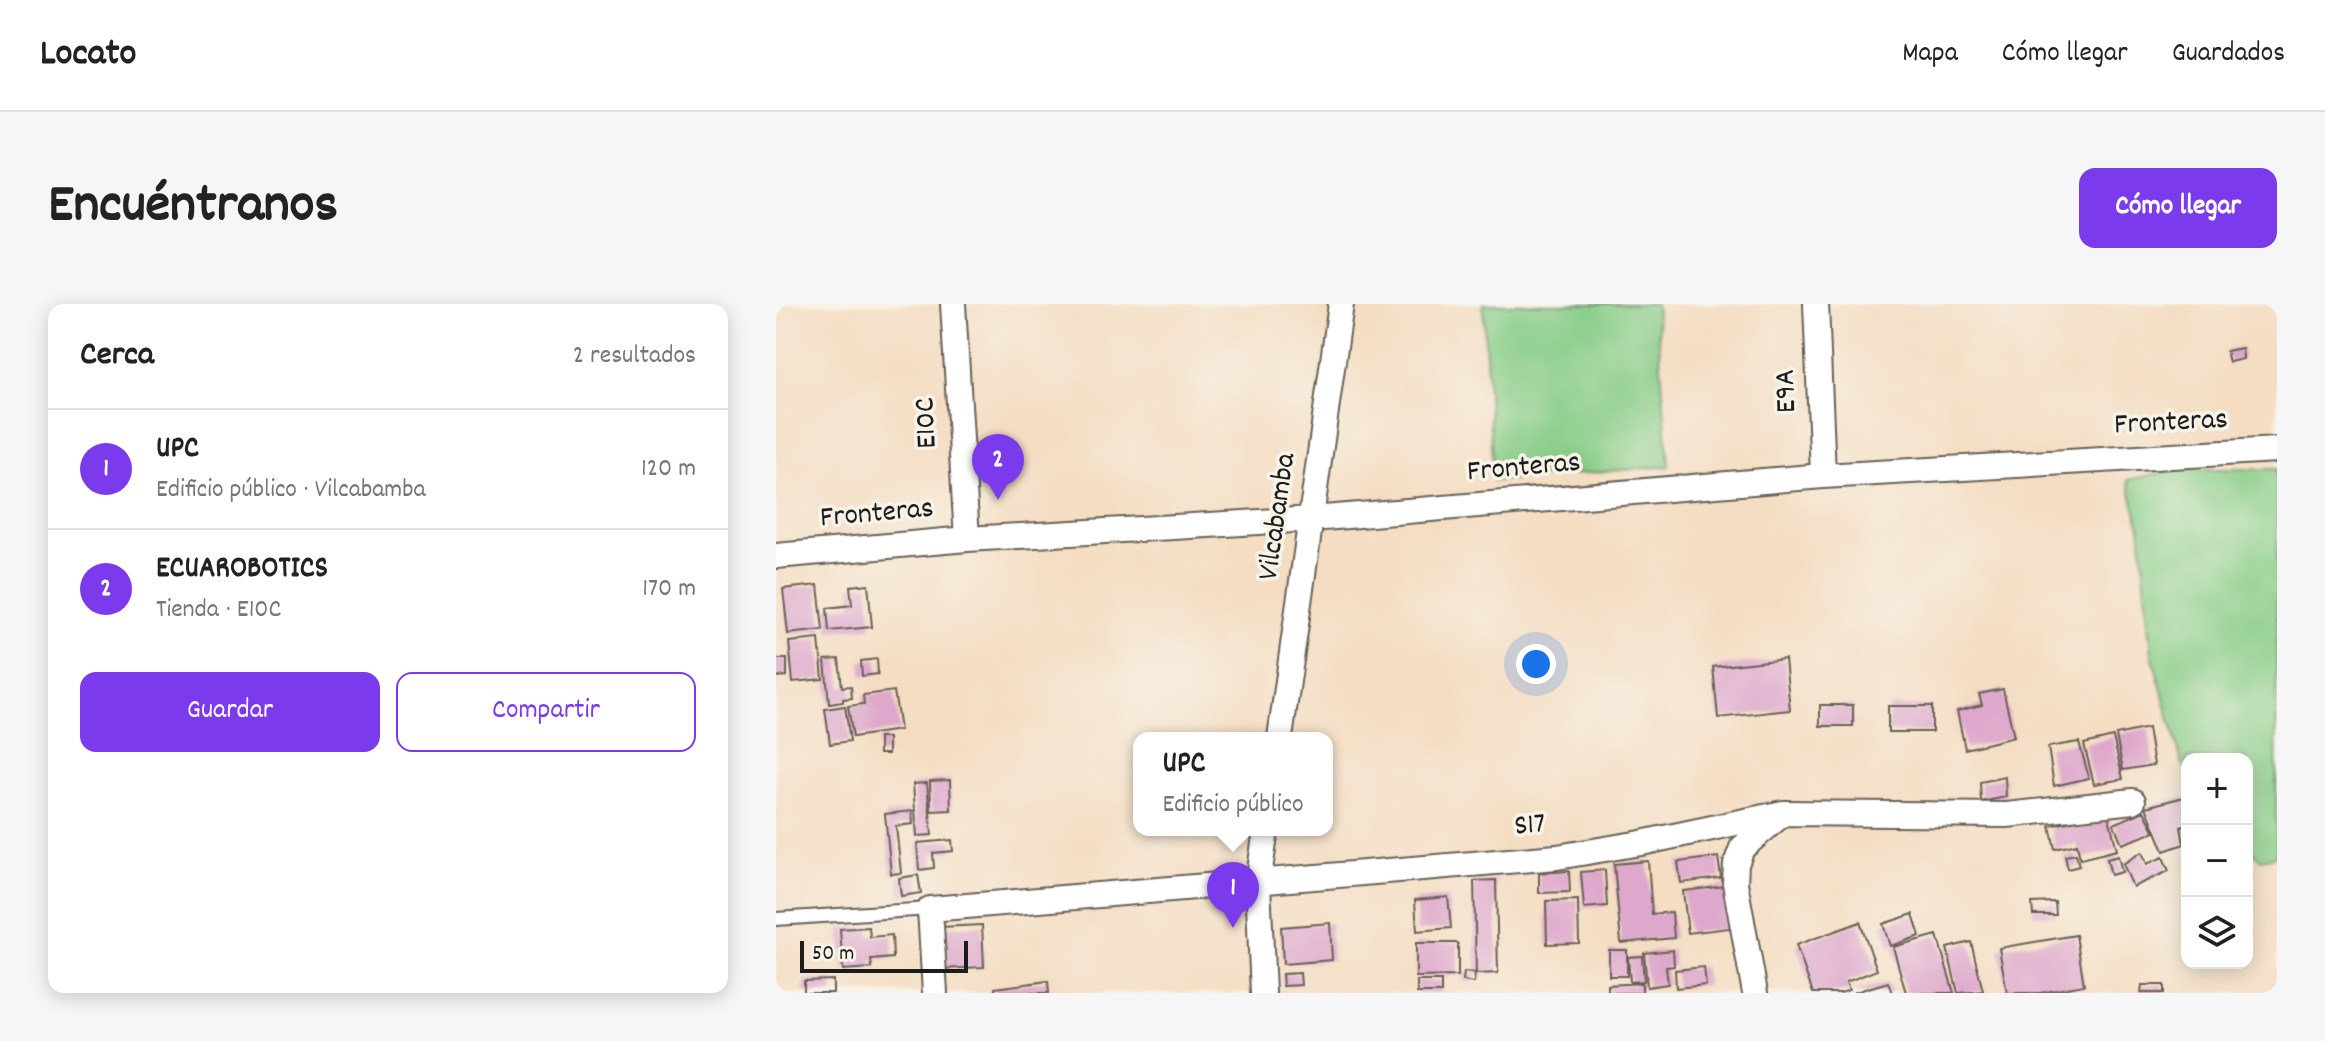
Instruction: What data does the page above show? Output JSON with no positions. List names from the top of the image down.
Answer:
{
  "streets": {
    "street": [
      "E9A",
      "E10C",
      "Fronteras",
      "Vilcabamba",
      "S17"
    ]
  },
  "crossings": [
    ["E9A", "Fronteras"],
    ["E10C", "Fronteras"],
    ["Fronteras", "Vilcabamba"]
  ],
  "scale_bar": "50 m",
  "page": {
    "header": "Locato",
    "nav": ["Mapa", "Cómo llegar", "Guardados"],
    "title": "Encuéntranos",
    "buttons": [
      "Cómo llegar",
      ["Guardar", "Compartir"]
    ],
    "heading": ["Cerca", "2 resultados"],
    "list": [
      {
        "mark": "1",
        "name": "UPC",
        "note": "Edificio público · Vilcabamba",
        "value": "120 m"
      },
      {
        "mark": "2",
        "name": "ECUAROBOTICS",
        "note": "Tienda · E10C",
        "value": "170 m"
      }
    ],
    "pins": ["2", "1"],
    "popup": ["UPC", "Edificio público"],
    "map_buttons": ["+", "−"],
    "scale": "50 m"
  }
}
